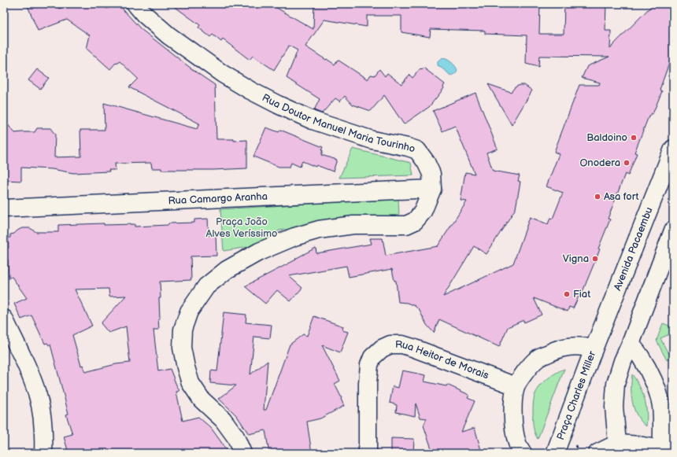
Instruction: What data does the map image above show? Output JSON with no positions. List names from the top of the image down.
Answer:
{
  "streets": {
    "street": [
      "Rua Doutor Manuel Maria Tourinho",
      "Rua Camargo Aranha",
      "Avenida Pacaembu",
      "Rua Heitor de Morais",
      "Praça Charles Miller"
    ]
  },
  "crossings": [
    ["Rua Doutor Manuel Maria Tourinho", "Rua Camargo Aranha"],
    ["Avenida Pacaembu", "Praça Charles Miller"],
    ["Rua Heitor de Morais", "Praça Charles Miller"]
  ],
  "parks": ["Praça João Alves Veríssimo"],
  "places": [
    "Baldoino",
    "Onodera",
    "Asa fort",
    "Vigna",
    "Fiat"
  ]
}
